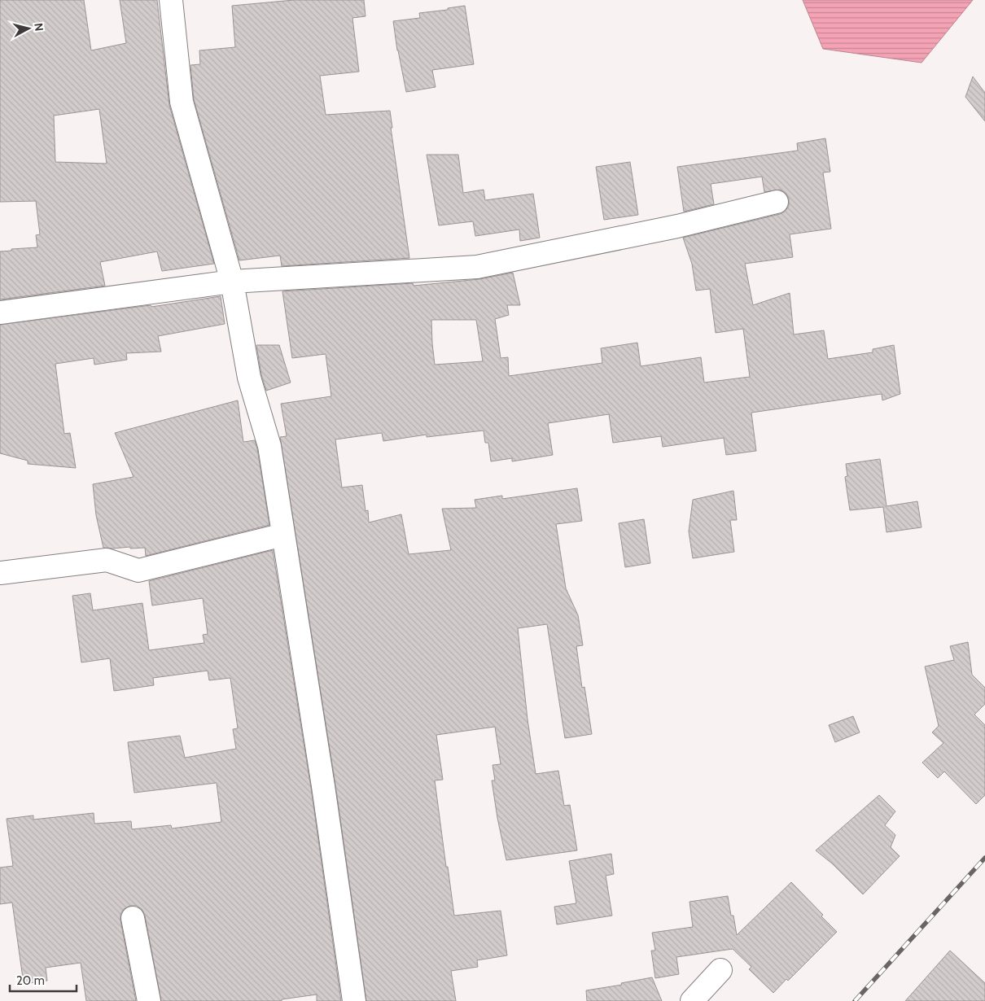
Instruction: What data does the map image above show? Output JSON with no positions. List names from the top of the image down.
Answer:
{
  "scale_bar": "20 m",
  "north": "right"
}
